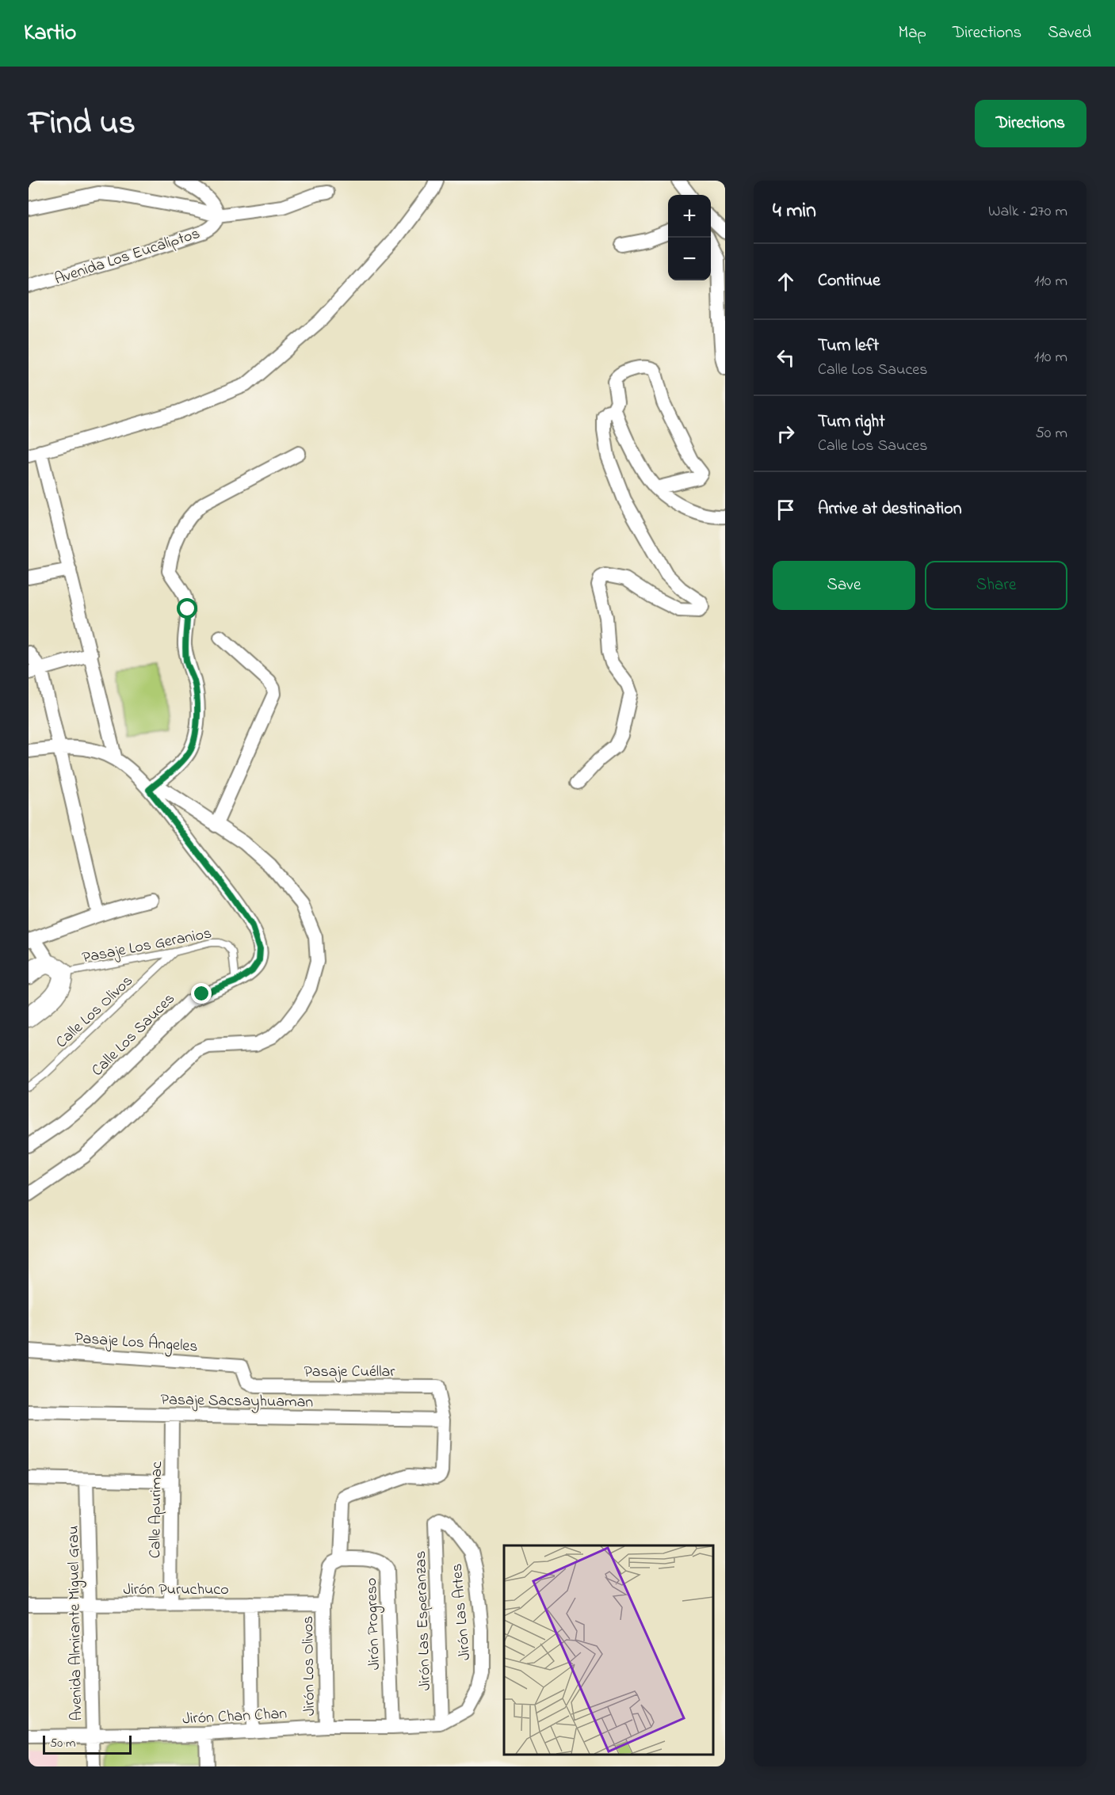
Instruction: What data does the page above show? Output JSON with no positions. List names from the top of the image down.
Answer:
{
  "streets": {
    "street": [
      "Avenida Los Eucaliptos",
      "Calle Los Sauces",
      "Pasaje Los Ángeles",
      "Pasaje Cuéllar",
      "Pasaje Sacsayhuaman",
      "Calle Apurimac",
      "Jirón Puruchuco",
      "Jirón Las Artes",
      "Jirón Las Esperanzas",
      "Avenida Almirante Miguel Grau",
      "Jirón Progreso",
      "Jirón Los Olivos",
      "Jirón Chan Chan"
    ],
    "lane": ["Pasaje Los Geranios", "Calle Los Olivos"]
  },
  "crossings": [
    ["Pasaje Los Geranios", "Calle Los Olivos"],
    ["Pasaje Los Geranios", "Calle Los Sauces"],
    ["Pasaje Los Ángeles", "Pasaje Cuéllar"],
    ["Pasaje Cuéllar", "Pasaje Sacsayhuaman"],
    ["Pasaje Sacsayhuaman", "Calle Apurimac"],
    ["Calle Apurimac", "Jirón Puruchuco"],
    ["Jirón Puruchuco", "Avenida Almirante Miguel Grau"],
    ["Jirón Puruchuco", "Jirón Los Olivos"],
    ["Jirón Las Artes", "Jirón Las Esperanzas"],
    ["Jirón Las Artes", "Jirón Chan Chan"],
    ["Jirón Las Esperanzas", "Jirón Chan Chan"],
    ["Avenida Almirante Miguel Grau", "Jirón Chan Chan"],
    ["Jirón Progreso", "Jirón Los Olivos"],
    ["Jirón Progreso", "Jirón Chan Chan"],
    ["Jirón Los Olivos", "Jirón Chan Chan"]
  ],
  "scale_bar": "50 m",
  "page": {
    "header": "Kartio",
    "nav": ["Map", "Directions", "Saved"],
    "title": "Find us",
    "buttons": [
      "Directions",
      ["Save", "Share"]
    ],
    "heading": ["4 min", "Walk · 270 m"],
    "map_buttons": ["+", "−"],
    "list": [
      ["Continue", "110 m"],
      ["Turn left", "Calle Los Sauces", "110 m"],
      ["Turn right", "Calle Los Sauces", "50 m"],
      "Arrive at destination"
    ],
    "scale": "50 m"
  }
}
